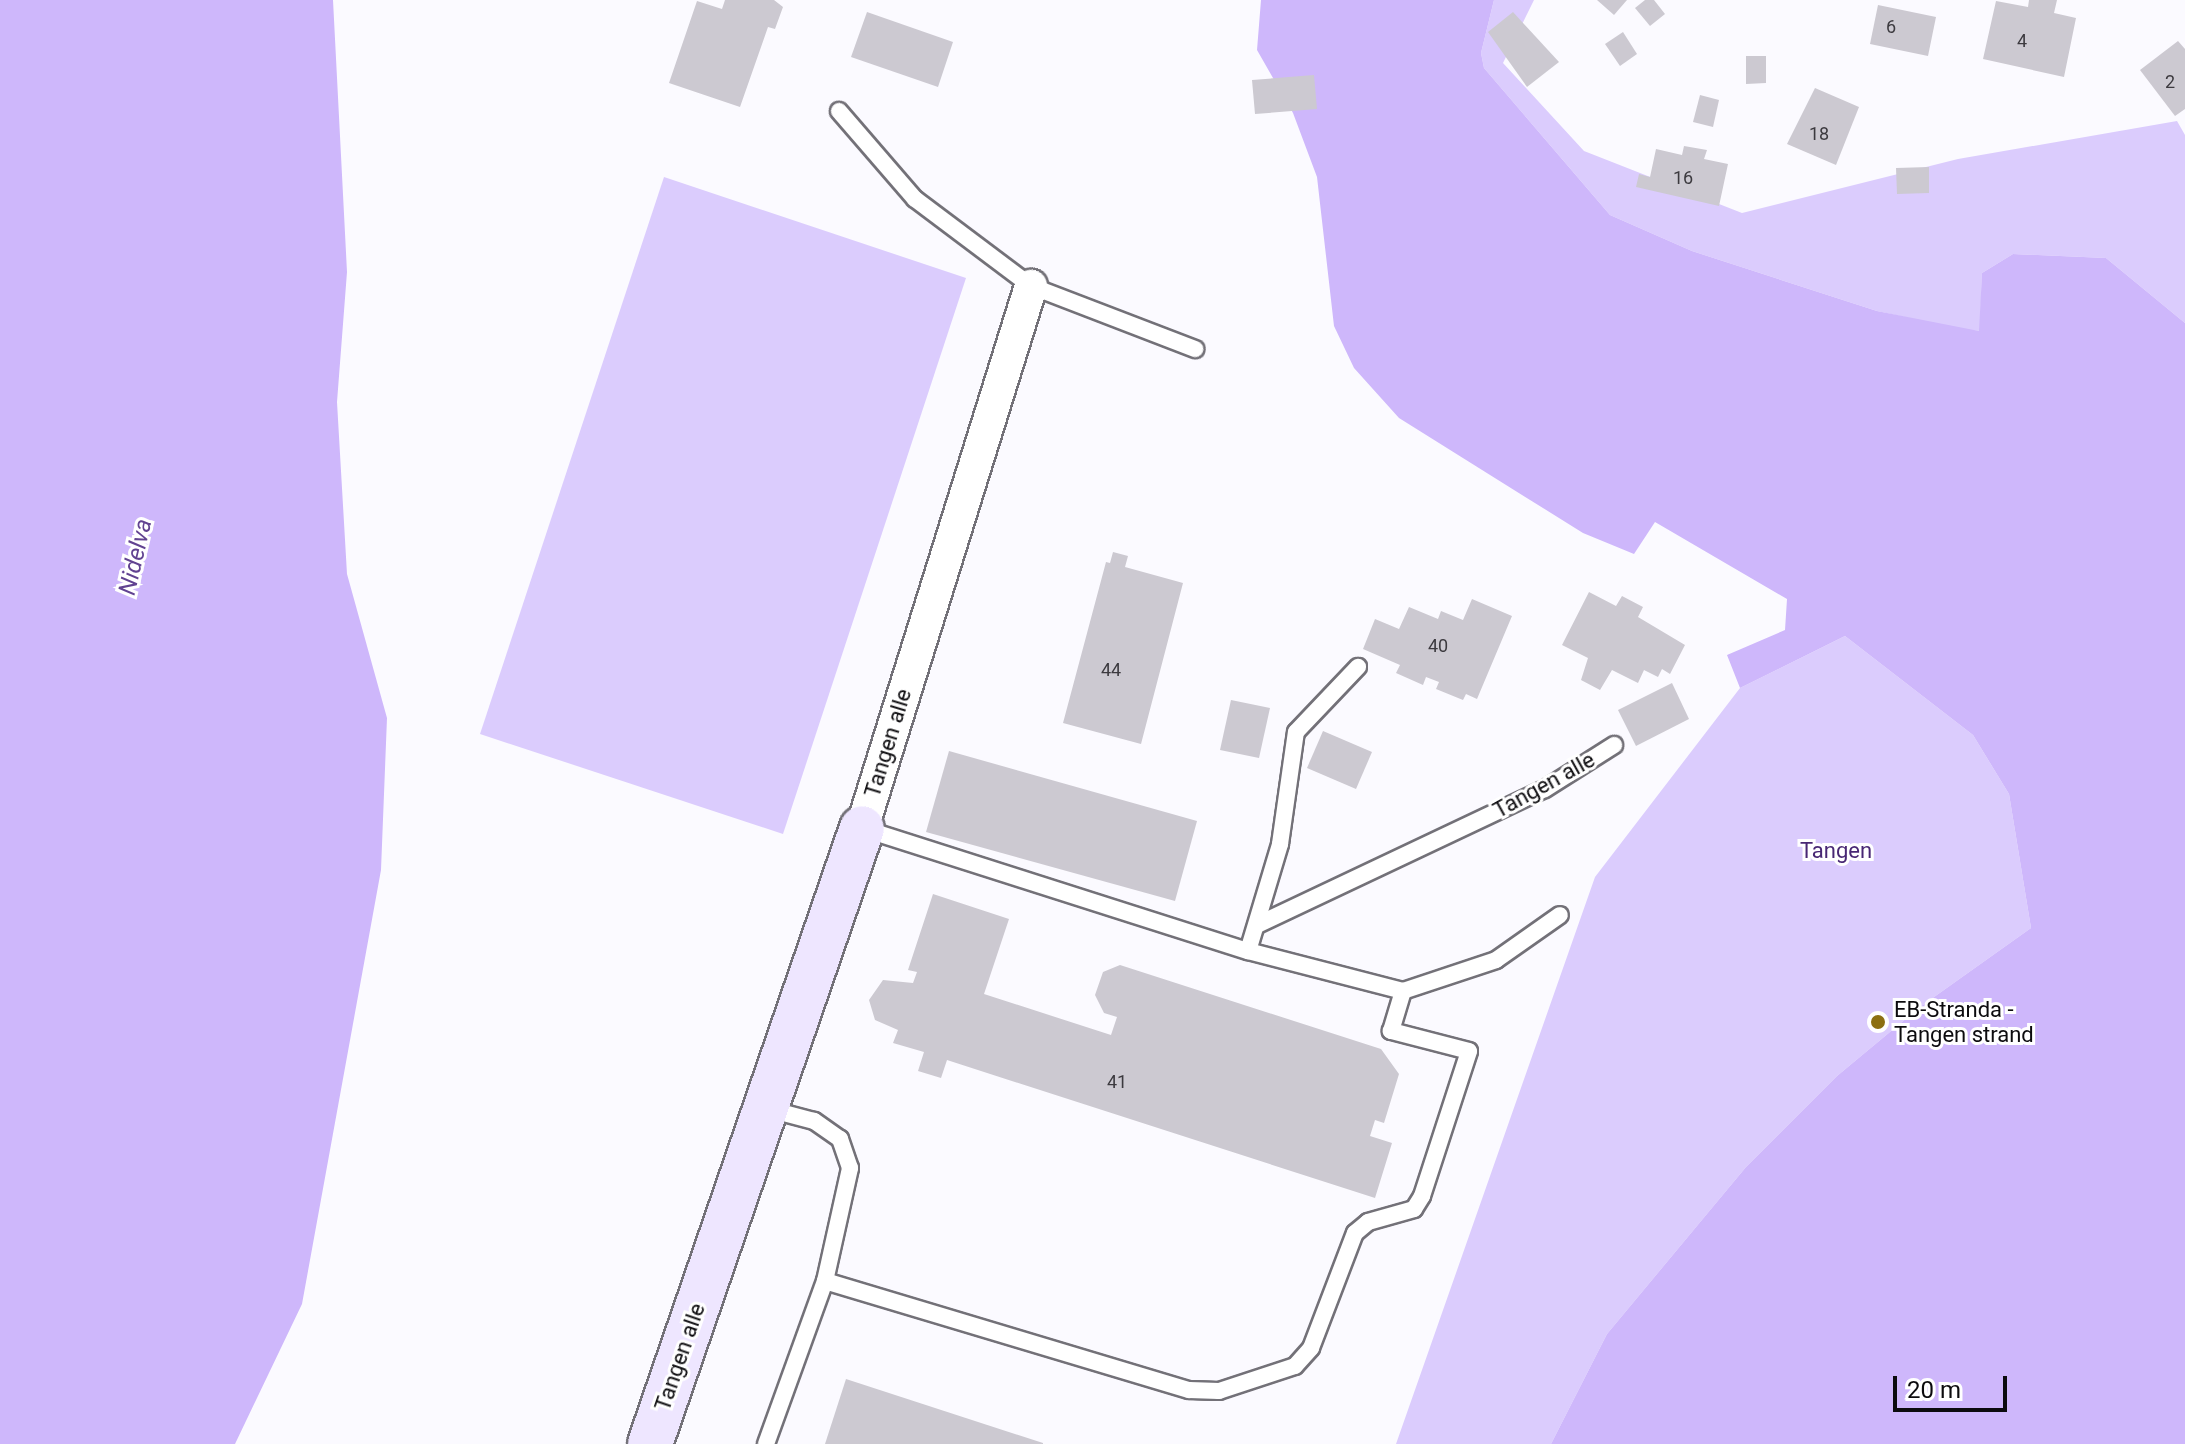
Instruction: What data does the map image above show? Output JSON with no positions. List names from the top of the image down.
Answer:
{
  "streets": {
    "main road": ["Tangen alle"]
  },
  "water": ["Nidelva"],
  "parks": ["Tangen"],
  "places": ["EB-Stranda - Tangen strand"],
  "house_numbers": [
    "6",
    "4",
    "2",
    "18",
    "16",
    "40",
    "44",
    "41"
  ],
  "scale_bar": "20 m"
}
